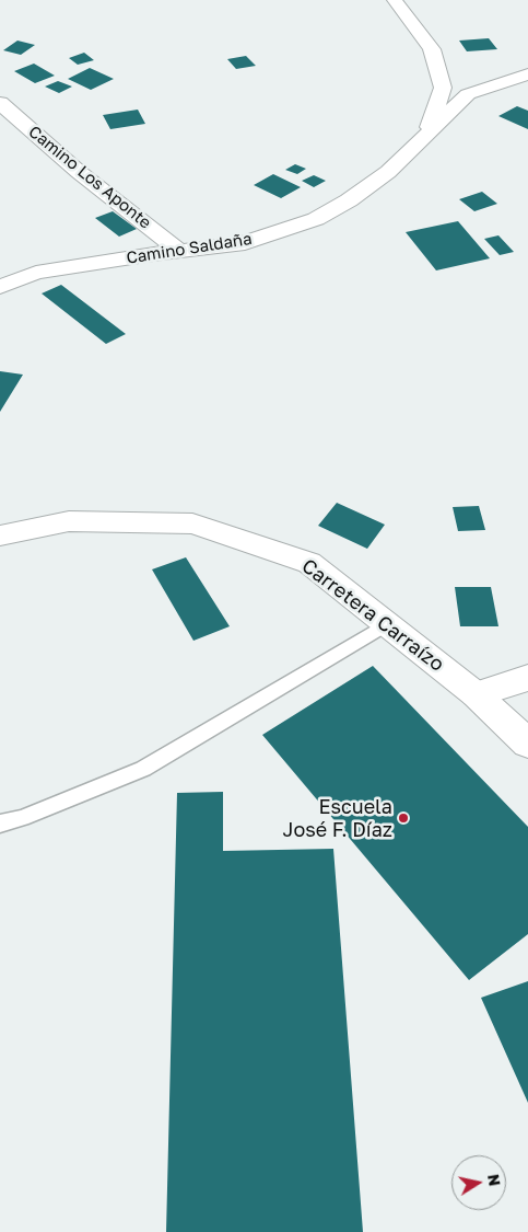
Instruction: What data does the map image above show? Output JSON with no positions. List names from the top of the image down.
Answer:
{
  "streets": {
    "street": ["Camino Los Aponte", "Camino Saldaña", "Carretera Carraízo"]
  },
  "crossings": [
    ["Camino Los Aponte", "Camino Saldaña"]
  ],
  "places": ["Escuela José F. Díaz"],
  "north": "right"
}
